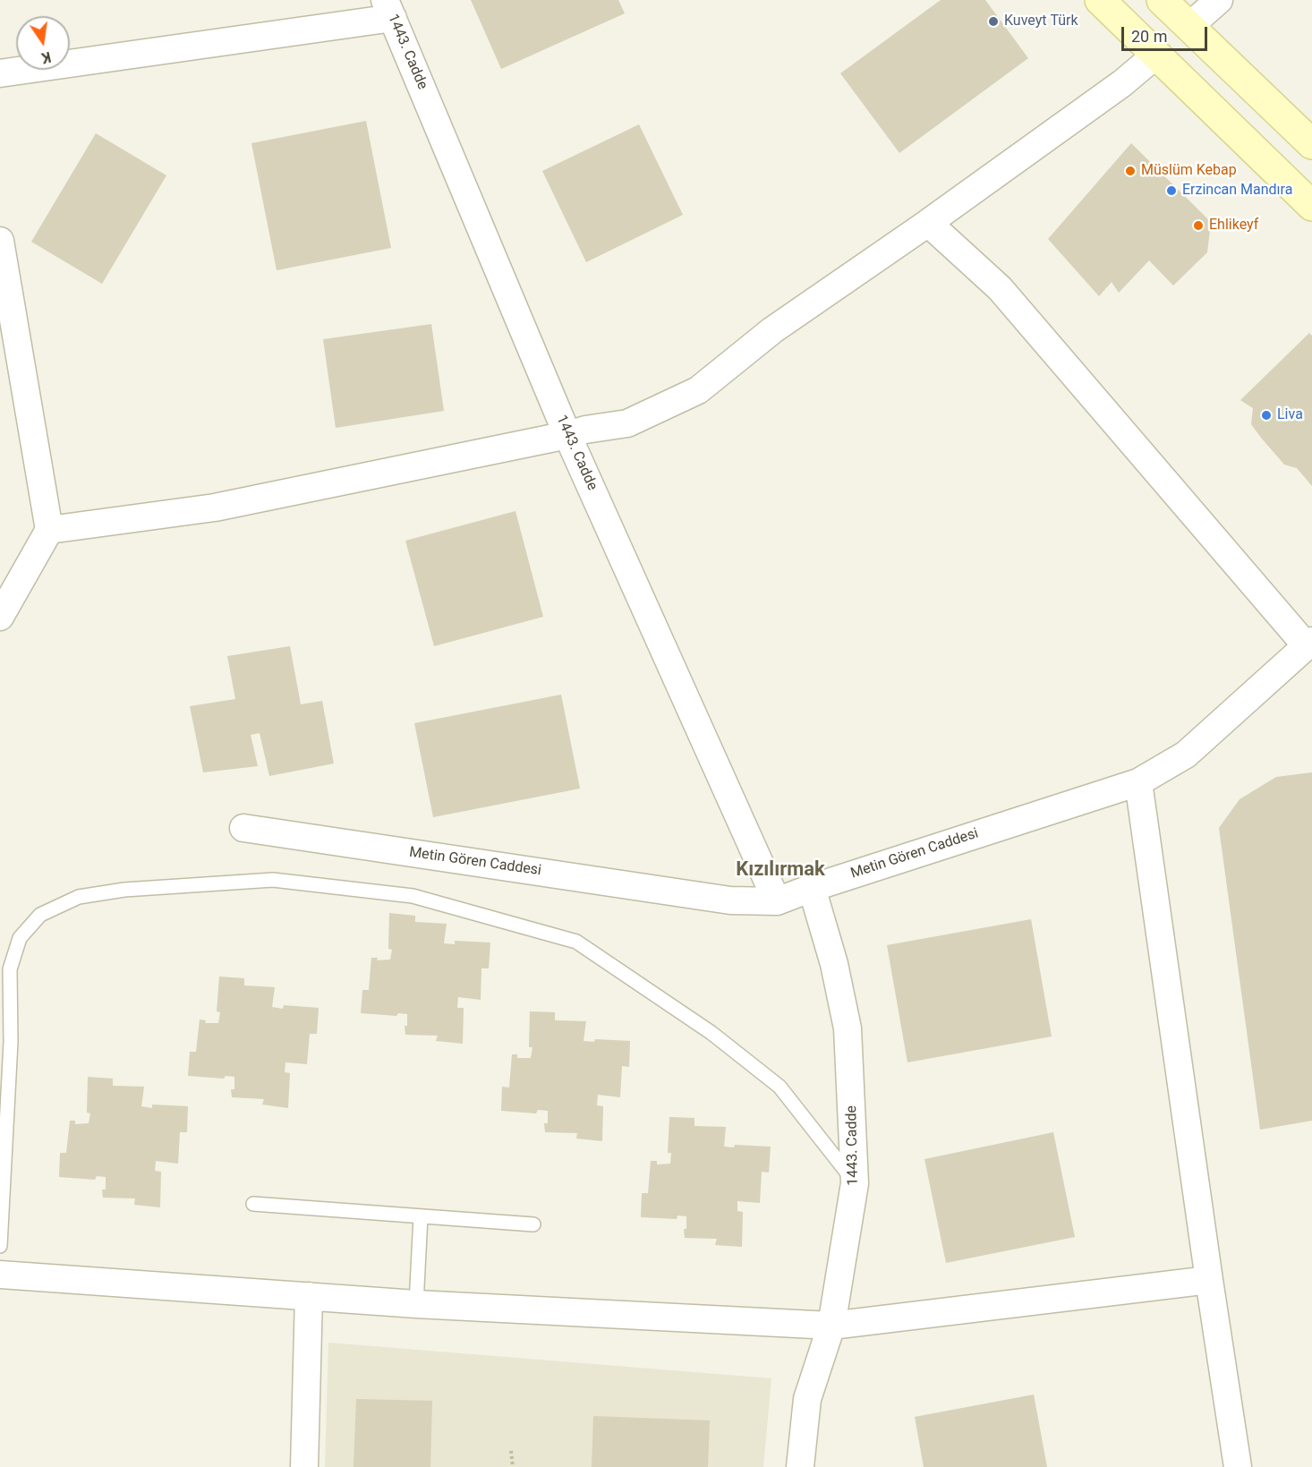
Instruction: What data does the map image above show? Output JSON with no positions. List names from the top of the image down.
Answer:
{
  "streets": {
    "street": ["1443. Cadde", "Metin Gören Caddesi"]
  },
  "crossings": [
    ["1443. Cadde", "Metin Gören Caddesi"]
  ],
  "districts": ["Kızılırmak"],
  "places": [
    "Kuveyt Türk",
    "Müslüm Kebap",
    "Erzincan Mandıra",
    "Ehlikeyf",
    "Liva"
  ],
  "scale_bar": "20 m",
  "north": "bottom"
}
